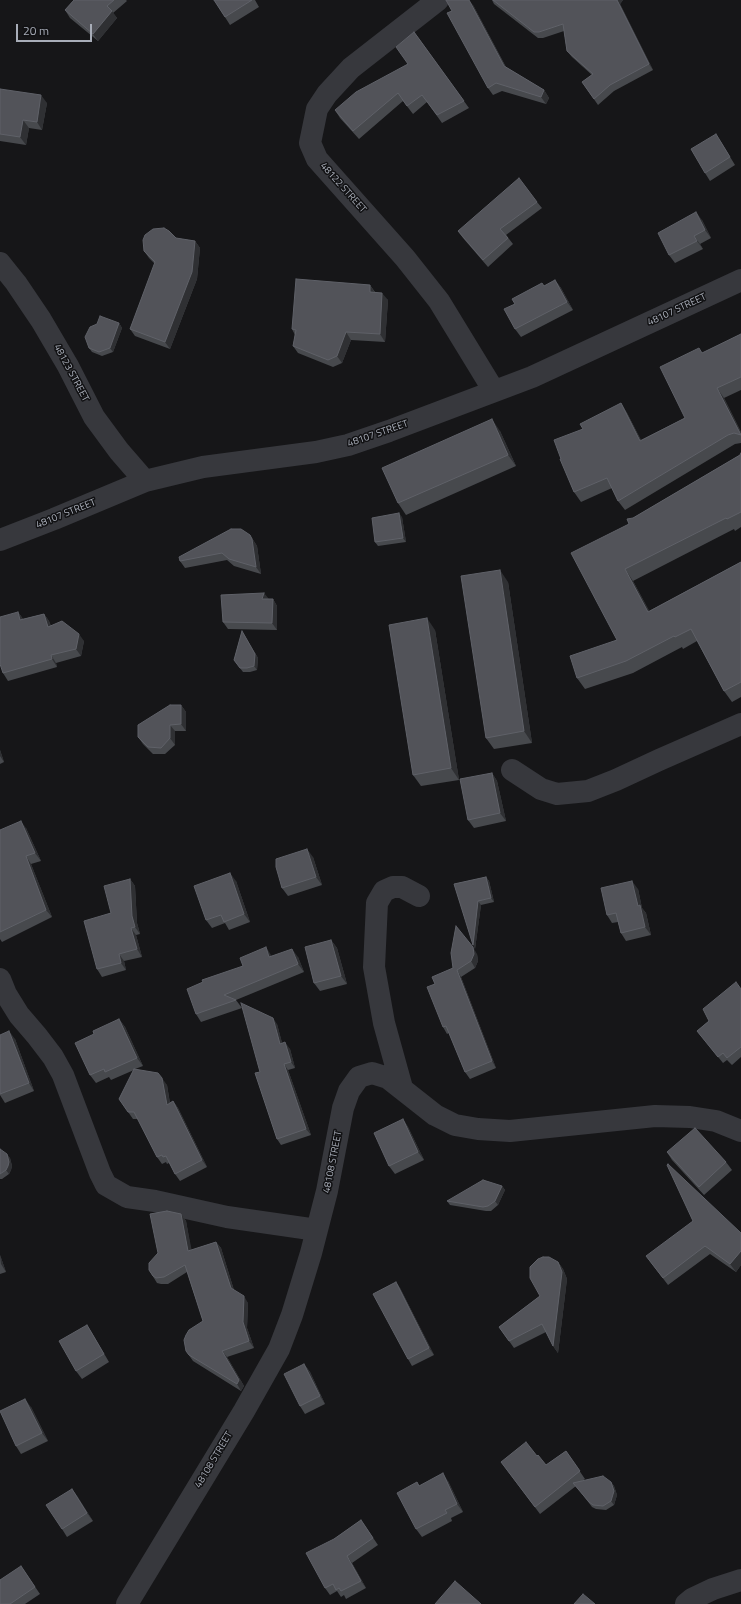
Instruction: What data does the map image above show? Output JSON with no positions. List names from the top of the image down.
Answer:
{
  "streets": {
    "street": [
      "48122 STREET",
      "48107 STREET",
      "48123 STREET",
      "48108 STREET"
    ]
  },
  "crossings": [
    ["48122 STREET", "48107 STREET"],
    ["48107 STREET", "48123 STREET"]
  ],
  "scale_bar": "20 m"
}
